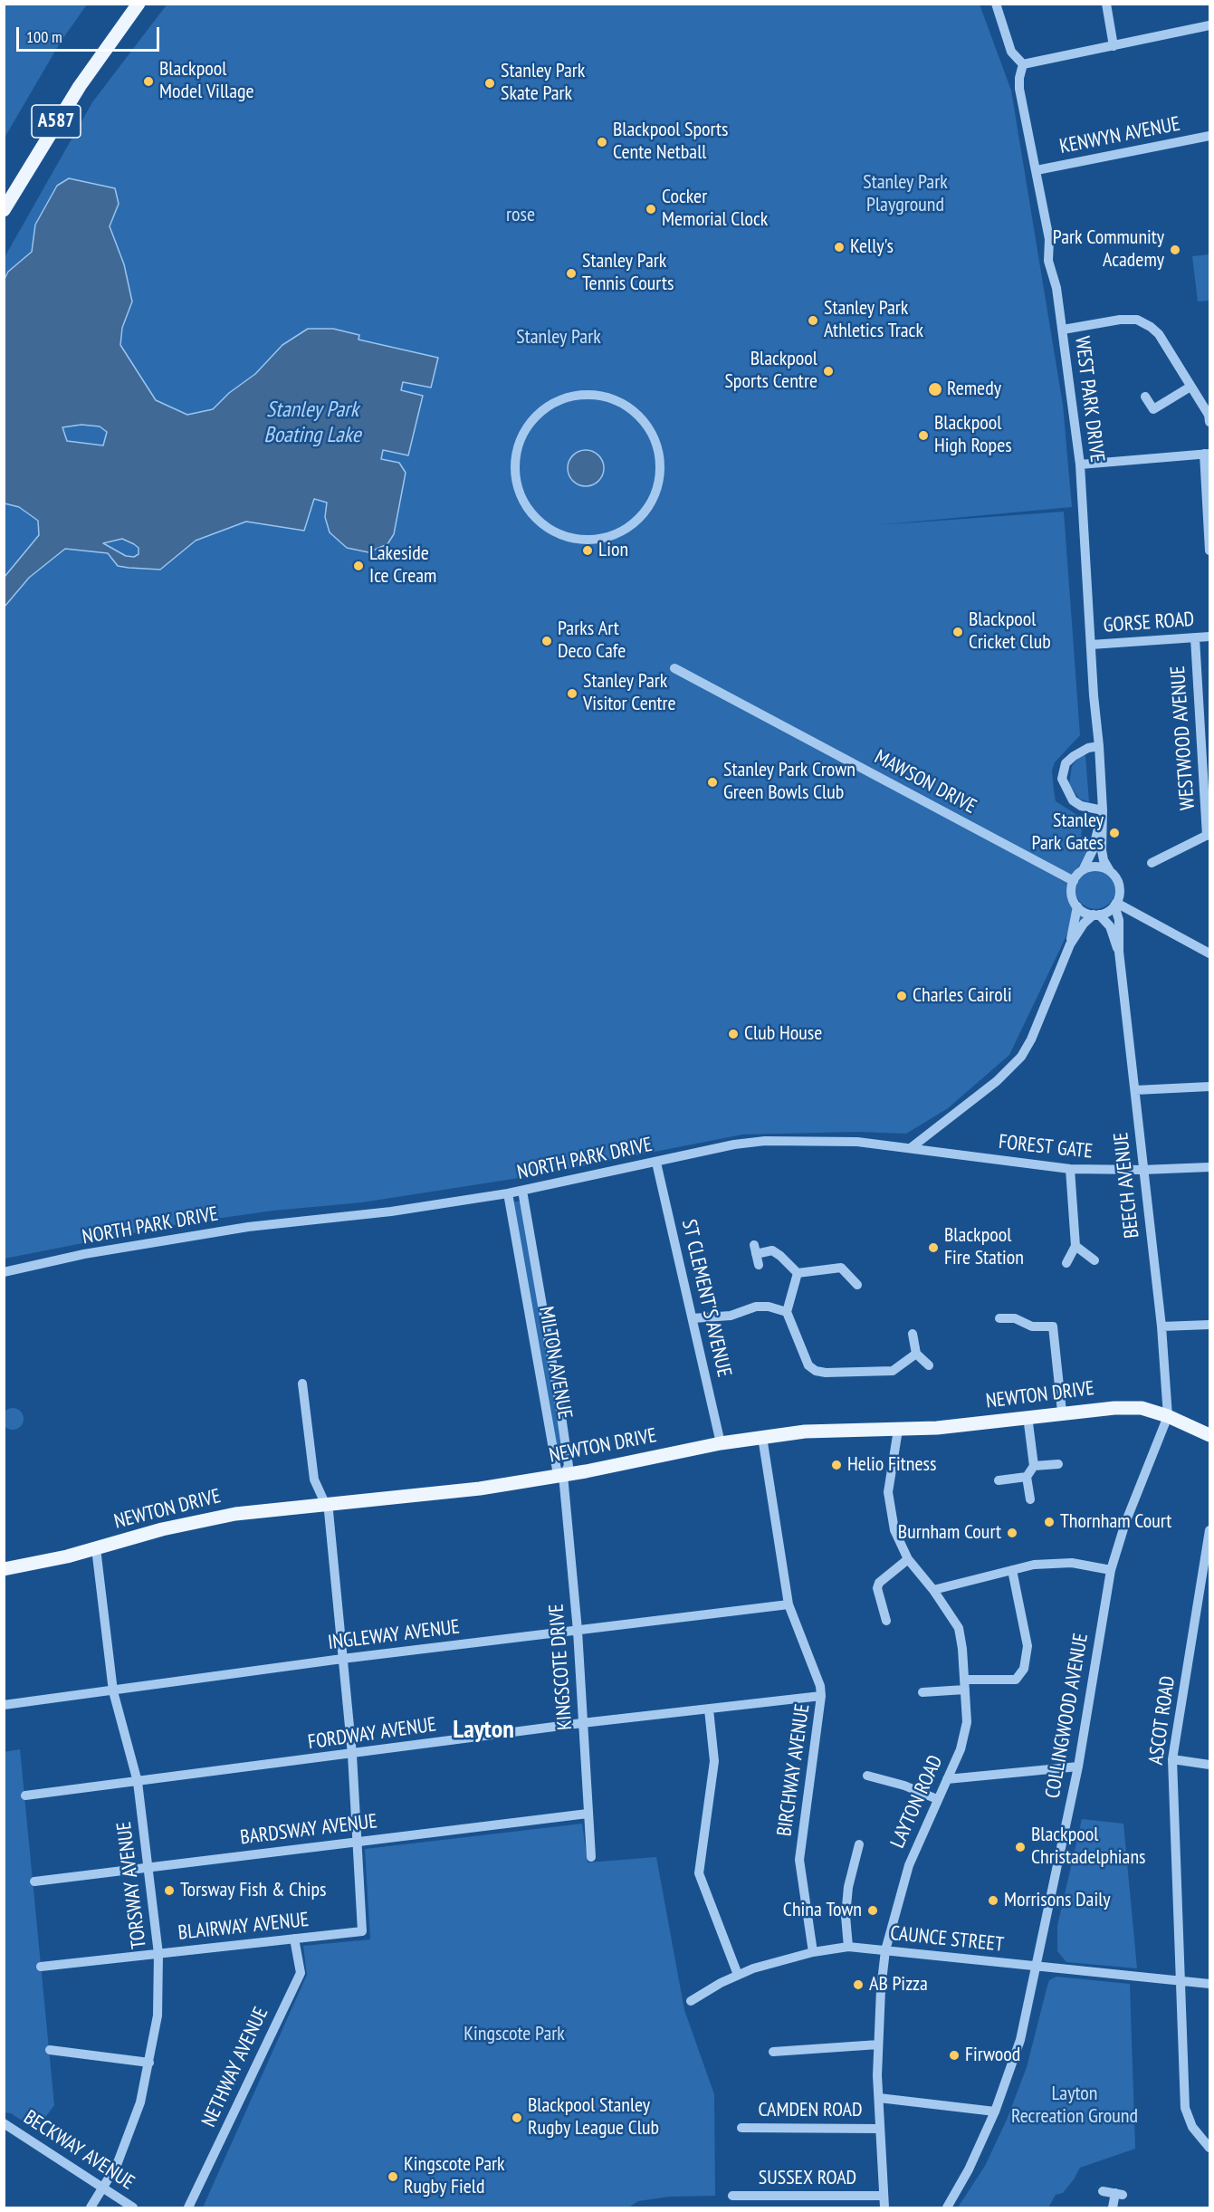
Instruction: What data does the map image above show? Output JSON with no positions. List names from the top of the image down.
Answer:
{
  "streets": {
    "main road": ["A587", "NEWTON DRIVE"],
    "street": [
      "KENWYN AVENUE",
      "WEST PARK DRIVE",
      "GORSE ROAD",
      "WESTWOOD AVENUE",
      "MAWSON DRIVE",
      "FOREST GATE",
      "NORTH PARK DRIVE",
      "BEECH AVENUE",
      "ST CLEMENT'S AVENUE",
      "MILTON AVENUE",
      "INGLEWAY AVENUE",
      "KINGSCOTE DRIVE",
      "COLLINGWOOD AVENUE",
      "ASCOT ROAD",
      "FORDWAY AVENUE",
      "BIRCHWAY AVENUE",
      "LAYTON ROAD",
      "BARDSWAY AVENUE",
      "TORSWAY AVENUE",
      "BLAIRWAY AVENUE",
      "CAUNCE STREET",
      "NETHWAY AVENUE",
      "CAMDEN ROAD",
      "BECKWAY AVENUE",
      "SUSSEX ROAD"
    ]
  },
  "crossings": [
    ["KENWYN AVENUE", "WEST PARK DRIVE"],
    ["WEST PARK DRIVE", "GORSE ROAD"],
    ["WEST PARK DRIVE", "MAWSON DRIVE"],
    ["WEST PARK DRIVE", "BEECH AVENUE"],
    ["GORSE ROAD", "WESTWOOD AVENUE"],
    ["MAWSON DRIVE", "BEECH AVENUE"],
    ["FOREST GATE", "NORTH PARK DRIVE"],
    ["FOREST GATE", "BEECH AVENUE"],
    ["NORTH PARK DRIVE", "ST CLEMENT'S AVENUE"],
    ["NORTH PARK DRIVE", "MILTON AVENUE"],
    ["BEECH AVENUE", "NEWTON DRIVE"],
    ["BEECH AVENUE", "COLLINGWOOD AVENUE"],
    ["ST CLEMENT'S AVENUE", "NEWTON DRIVE"],
    ["MILTON AVENUE", "NEWTON DRIVE"],
    ["MILTON AVENUE", "KINGSCOTE DRIVE"],
    ["NEWTON DRIVE", "KINGSCOTE DRIVE"],
    ["NEWTON DRIVE", "COLLINGWOOD AVENUE"],
    ["NEWTON DRIVE", "BIRCHWAY AVENUE"],
    ["NEWTON DRIVE", "LAYTON ROAD"],
    ["NEWTON DRIVE", "TORSWAY AVENUE"],
    ["INGLEWAY AVENUE", "KINGSCOTE DRIVE"],
    ["INGLEWAY AVENUE", "BIRCHWAY AVENUE"],
    ["INGLEWAY AVENUE", "TORSWAY AVENUE"],
    ["KINGSCOTE DRIVE", "FORDWAY AVENUE"],
    ["KINGSCOTE DRIVE", "BARDSWAY AVENUE"],
    ["COLLINGWOOD AVENUE", "CAUNCE STREET"],
    ["ASCOT ROAD", "CAUNCE STREET"],
    ["FORDWAY AVENUE", "BIRCHWAY AVENUE"],
    ["FORDWAY AVENUE", "TORSWAY AVENUE"],
    ["BIRCHWAY AVENUE", "CAUNCE STREET"],
    ["LAYTON ROAD", "CAUNCE STREET"],
    ["LAYTON ROAD", "CAMDEN ROAD"],
    ["LAYTON ROAD", "SUSSEX ROAD"],
    ["BARDSWAY AVENUE", "TORSWAY AVENUE"],
    ["BARDSWAY AVENUE", "BLAIRWAY AVENUE"],
    ["TORSWAY AVENUE", "BLAIRWAY AVENUE"],
    ["TORSWAY AVENUE", "BECKWAY AVENUE"],
    ["BLAIRWAY AVENUE", "NETHWAY AVENUE"]
  ],
  "districts": ["Layton"],
  "water": ["Stanley Park Boating Lake"],
  "parks": [
    "Stanley Park Playground",
    "rose",
    "Stanley Park",
    "Kingscote Park",
    "Layton Recreation Ground"
  ],
  "places": [
    "Blackpool Model Village",
    "Stanley Park Skate Park",
    "Blackpool Sports Cente Netball",
    "Cocker Memorial Clock",
    "Kelly's",
    "Park Community Academy",
    "Stanley Park Tennis Courts",
    "Stanley Park Athletics Track",
    "Blackpool Sports Centre",
    "Remedy",
    "Blackpool High Ropes",
    "Lion",
    "Lakeside Ice Cream",
    "Blackpool Cricket Club",
    "Parks Art Deco Cafe",
    "Stanley Park Visitor Centre",
    "Stanley Park Crown Green Bowls Club",
    "Stanley Park Gates",
    "Charles Cairoli",
    "Club House",
    "Blackpool Fire Station",
    "Helio Fitness",
    "Thornham Court",
    "Burnham Court",
    "Blackpool Christadelphians",
    "Torsway Fish & Chips",
    "Morrisons Daily",
    "China Town",
    "AB Pizza",
    "Firwood",
    "Blackpool Stanley Rugby League Club",
    "Kingscote Park Rugby Field"
  ],
  "scale_bar": "100 m"
}
